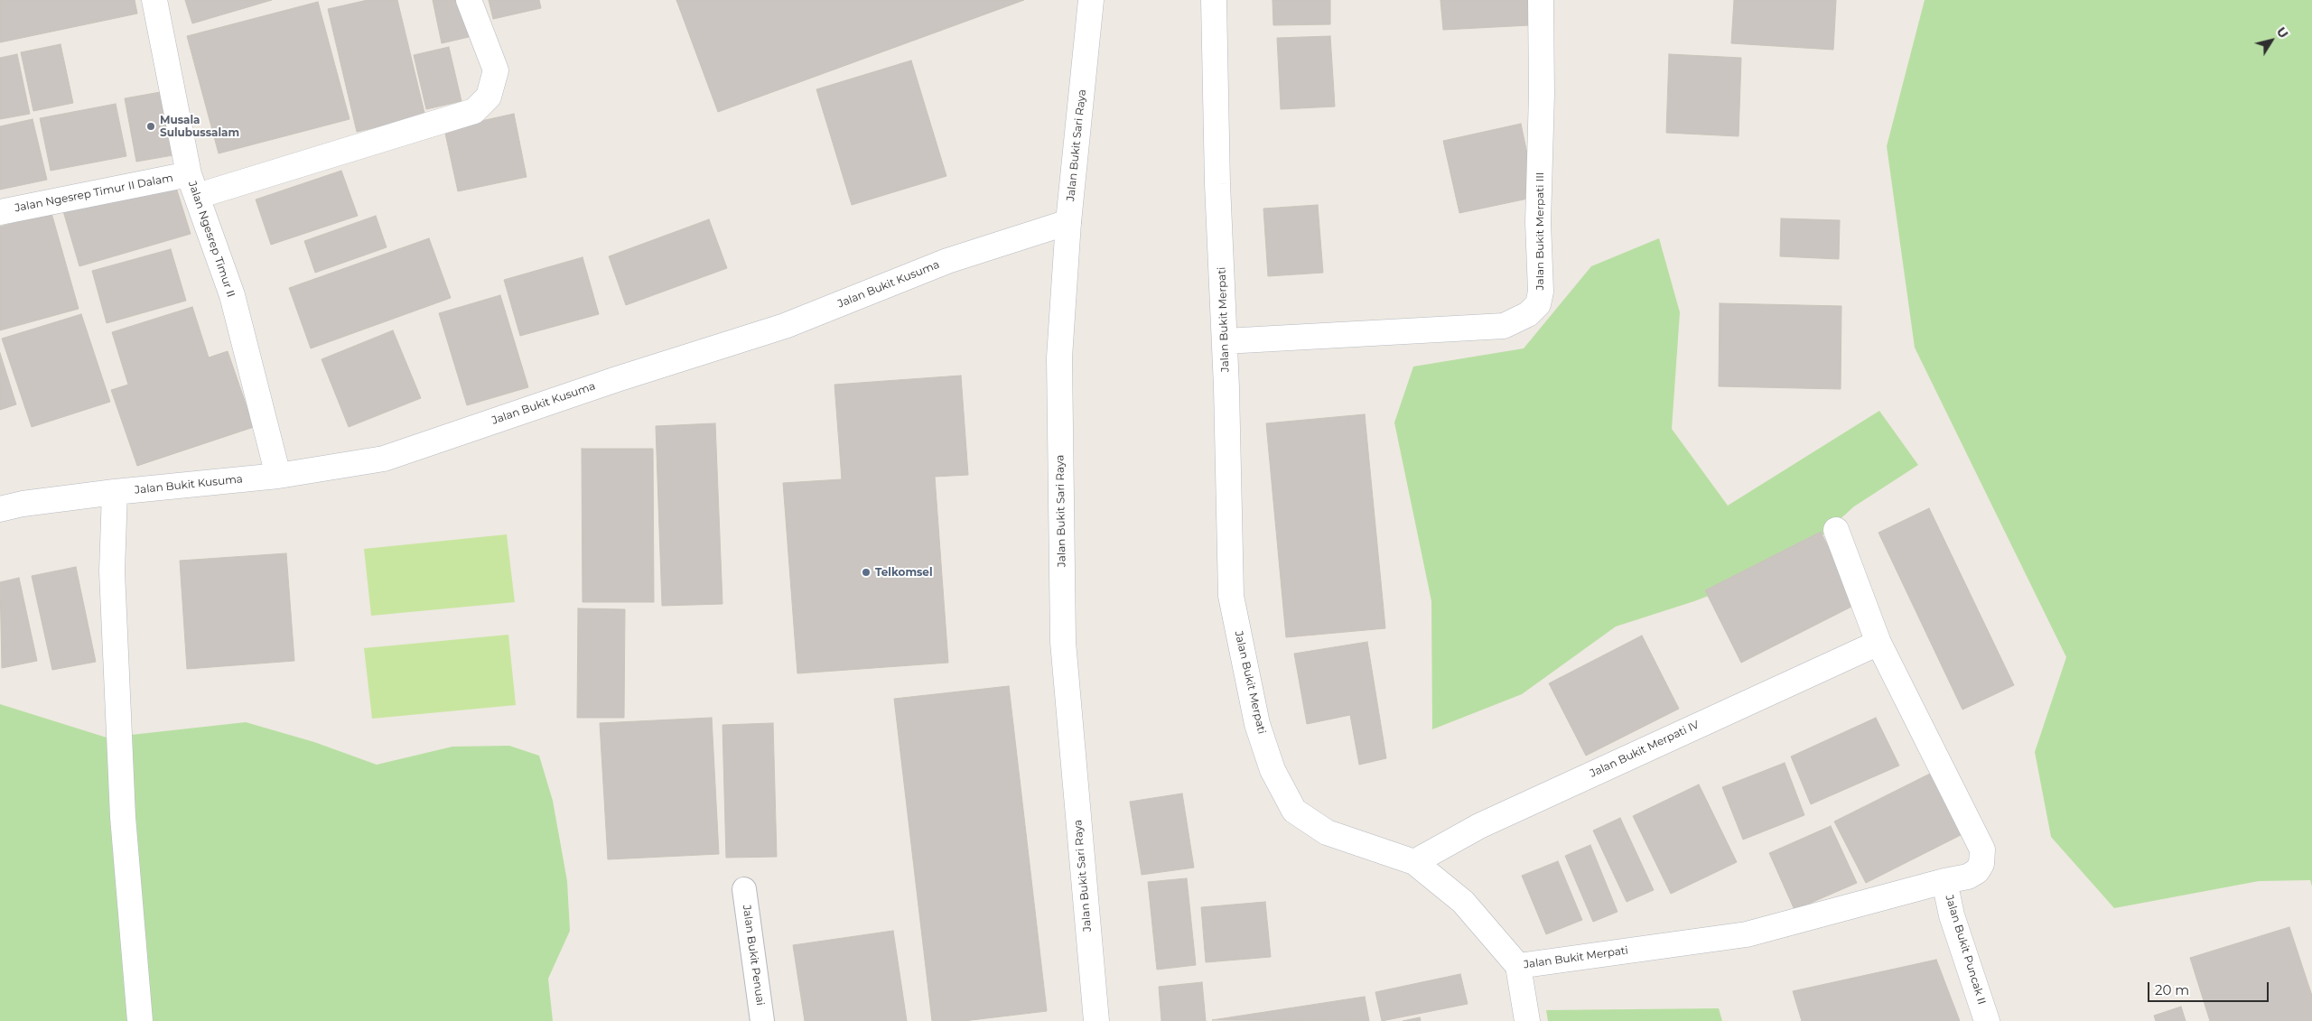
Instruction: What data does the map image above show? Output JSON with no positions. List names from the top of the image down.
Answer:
{
  "streets": {
    "street": [
      "Jalan Bukit Sari Raya",
      "Jalan Ngesrep Timur II Dalam",
      "Jalan Bukit Merpati III",
      "Jalan Ngesrep Timur II",
      "Jalan Bukit Kusuma",
      "Jalan Bukit Merpati",
      "Jalan Bukit Merpati IV",
      "Jalan Bukit Puncak II"
    ],
    "lane": ["Jalan Bukit Penuai"]
  },
  "crossings": [
    ["Jalan Bukit Sari Raya", "Jalan Bukit Kusuma"],
    ["Jalan Ngesrep Timur II Dalam", "Jalan Ngesrep Timur II"],
    ["Jalan Bukit Merpati III", "Jalan Bukit Merpati"],
    ["Jalan Ngesrep Timur II", "Jalan Bukit Kusuma"],
    ["Jalan Bukit Merpati", "Jalan Bukit Merpati IV"],
    ["Jalan Bukit Merpati", "Jalan Bukit Puncak II"]
  ],
  "places": ["Musala Sulubussalam", "Telkomsel"],
  "scale_bar": "20 m",
  "north": "top right"
}
